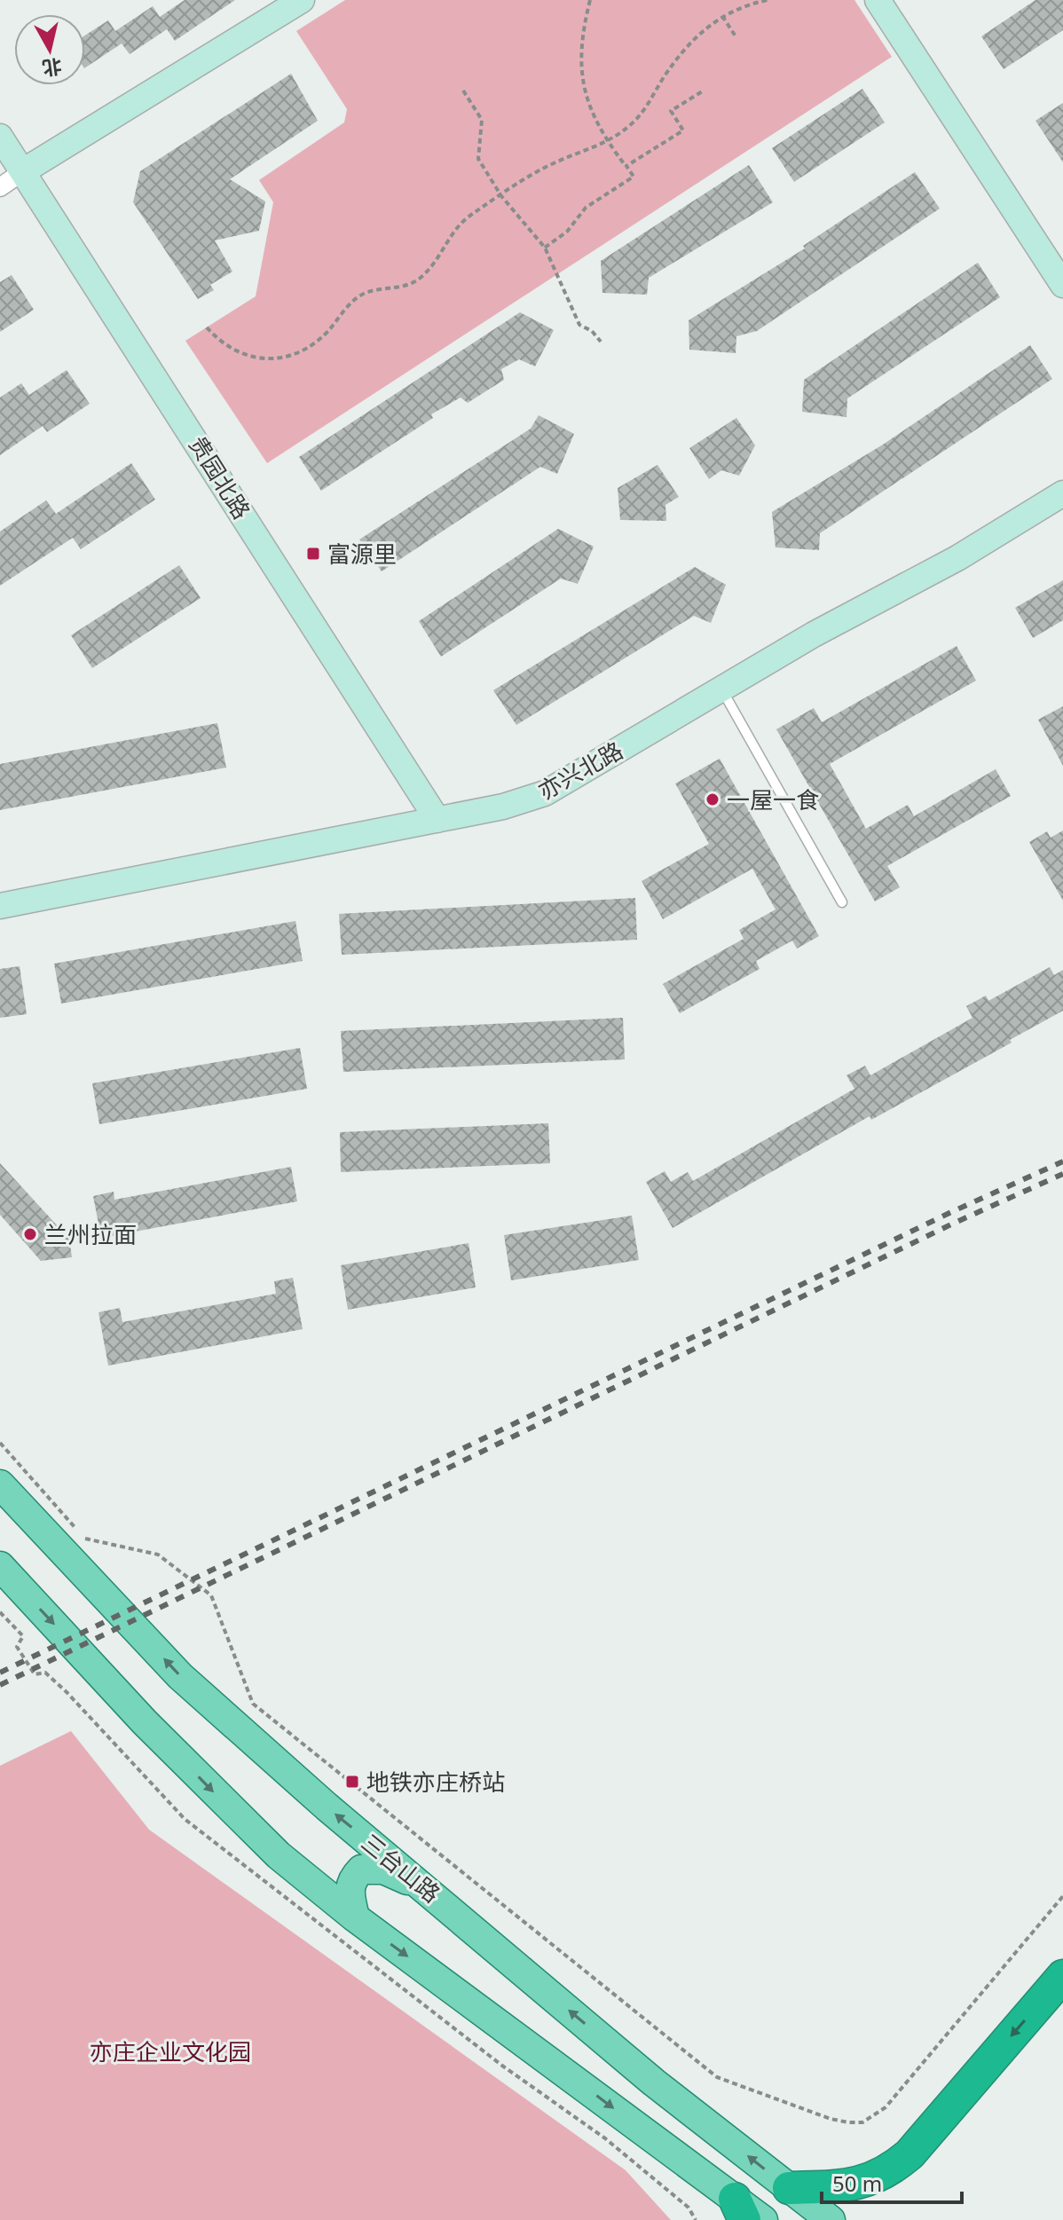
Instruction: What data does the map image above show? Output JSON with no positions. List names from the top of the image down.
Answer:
{
  "streets": {
    "main road": ["三台山路"],
    "street": ["贵园北路", "亦兴北路"]
  },
  "crossings": [
    ["贵园北路", "亦兴北路"]
  ],
  "parks": ["亦庄企业文化园"],
  "places": {
    "transit": ["富源里", "地铁亦庄桥站"],
    "other": ["一屋一食", "兰州拉面"]
  },
  "scale_bar": "50 m",
  "north": "bottom"
}
